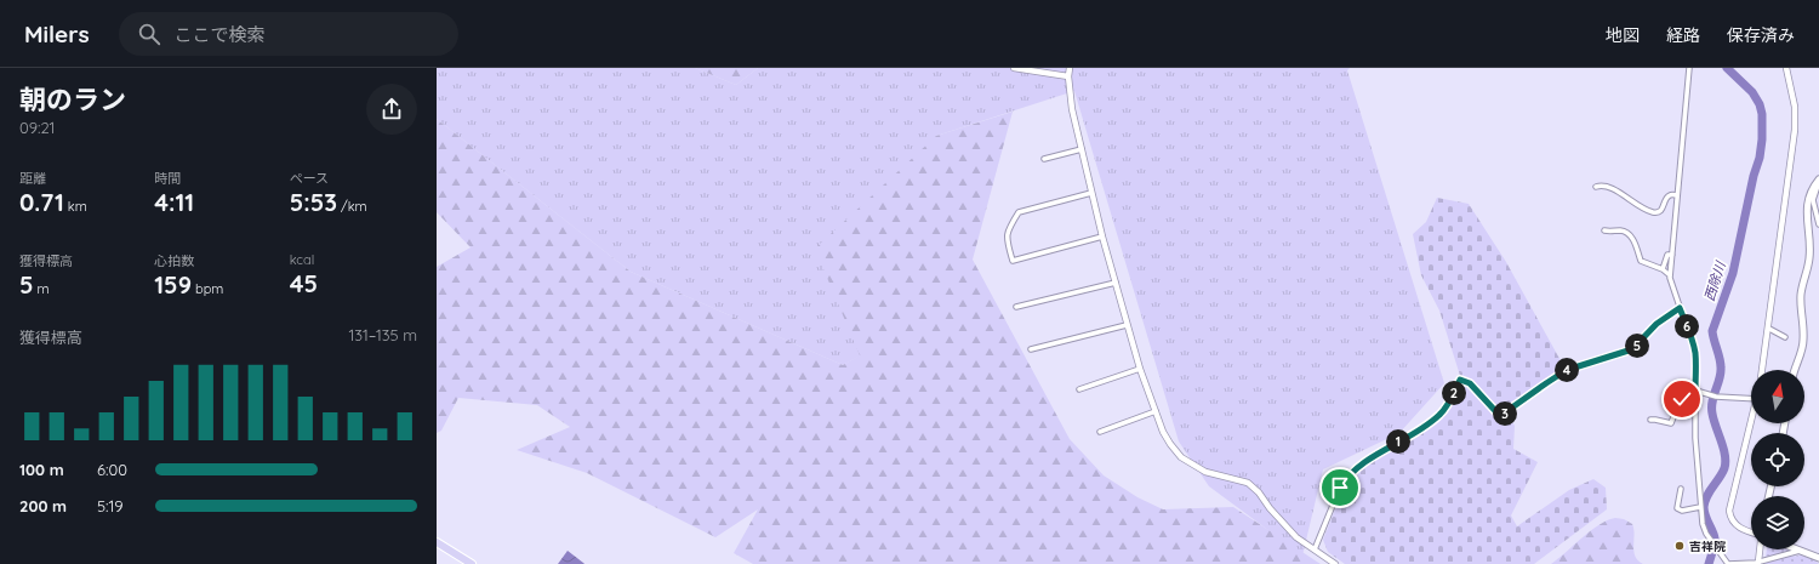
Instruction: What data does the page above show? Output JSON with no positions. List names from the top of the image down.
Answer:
{
  "water": ["西除川"],
  "places": ["吉祥院"],
  "north": "top",
  "page": {
    "header": "Milers",
    "search": "ここで検索",
    "nav": ["地図", "経路", "保存済み"],
    "heading": ["朝のラン", "09:21"],
    "stats": [
      ["距離", "0.71 km"],
      ["時間", "4:11"],
      ["ペース", "5:53 /km"],
      ["獲得標高", "5 m"],
      ["心拍数", "159 bpm"],
      ["kcal", "45"]
    ],
    "pins": [
      "6",
      "5",
      "4",
      "2",
      "3",
      "1"
    ],
    "chart": ["獲得標高", "131–135 m"],
    "list": [
      {
        "name": "100 m",
        "note": "6:00"
      },
      {
        "name": "200 m",
        "note": "5:19"
      }
    ]
  }
}
